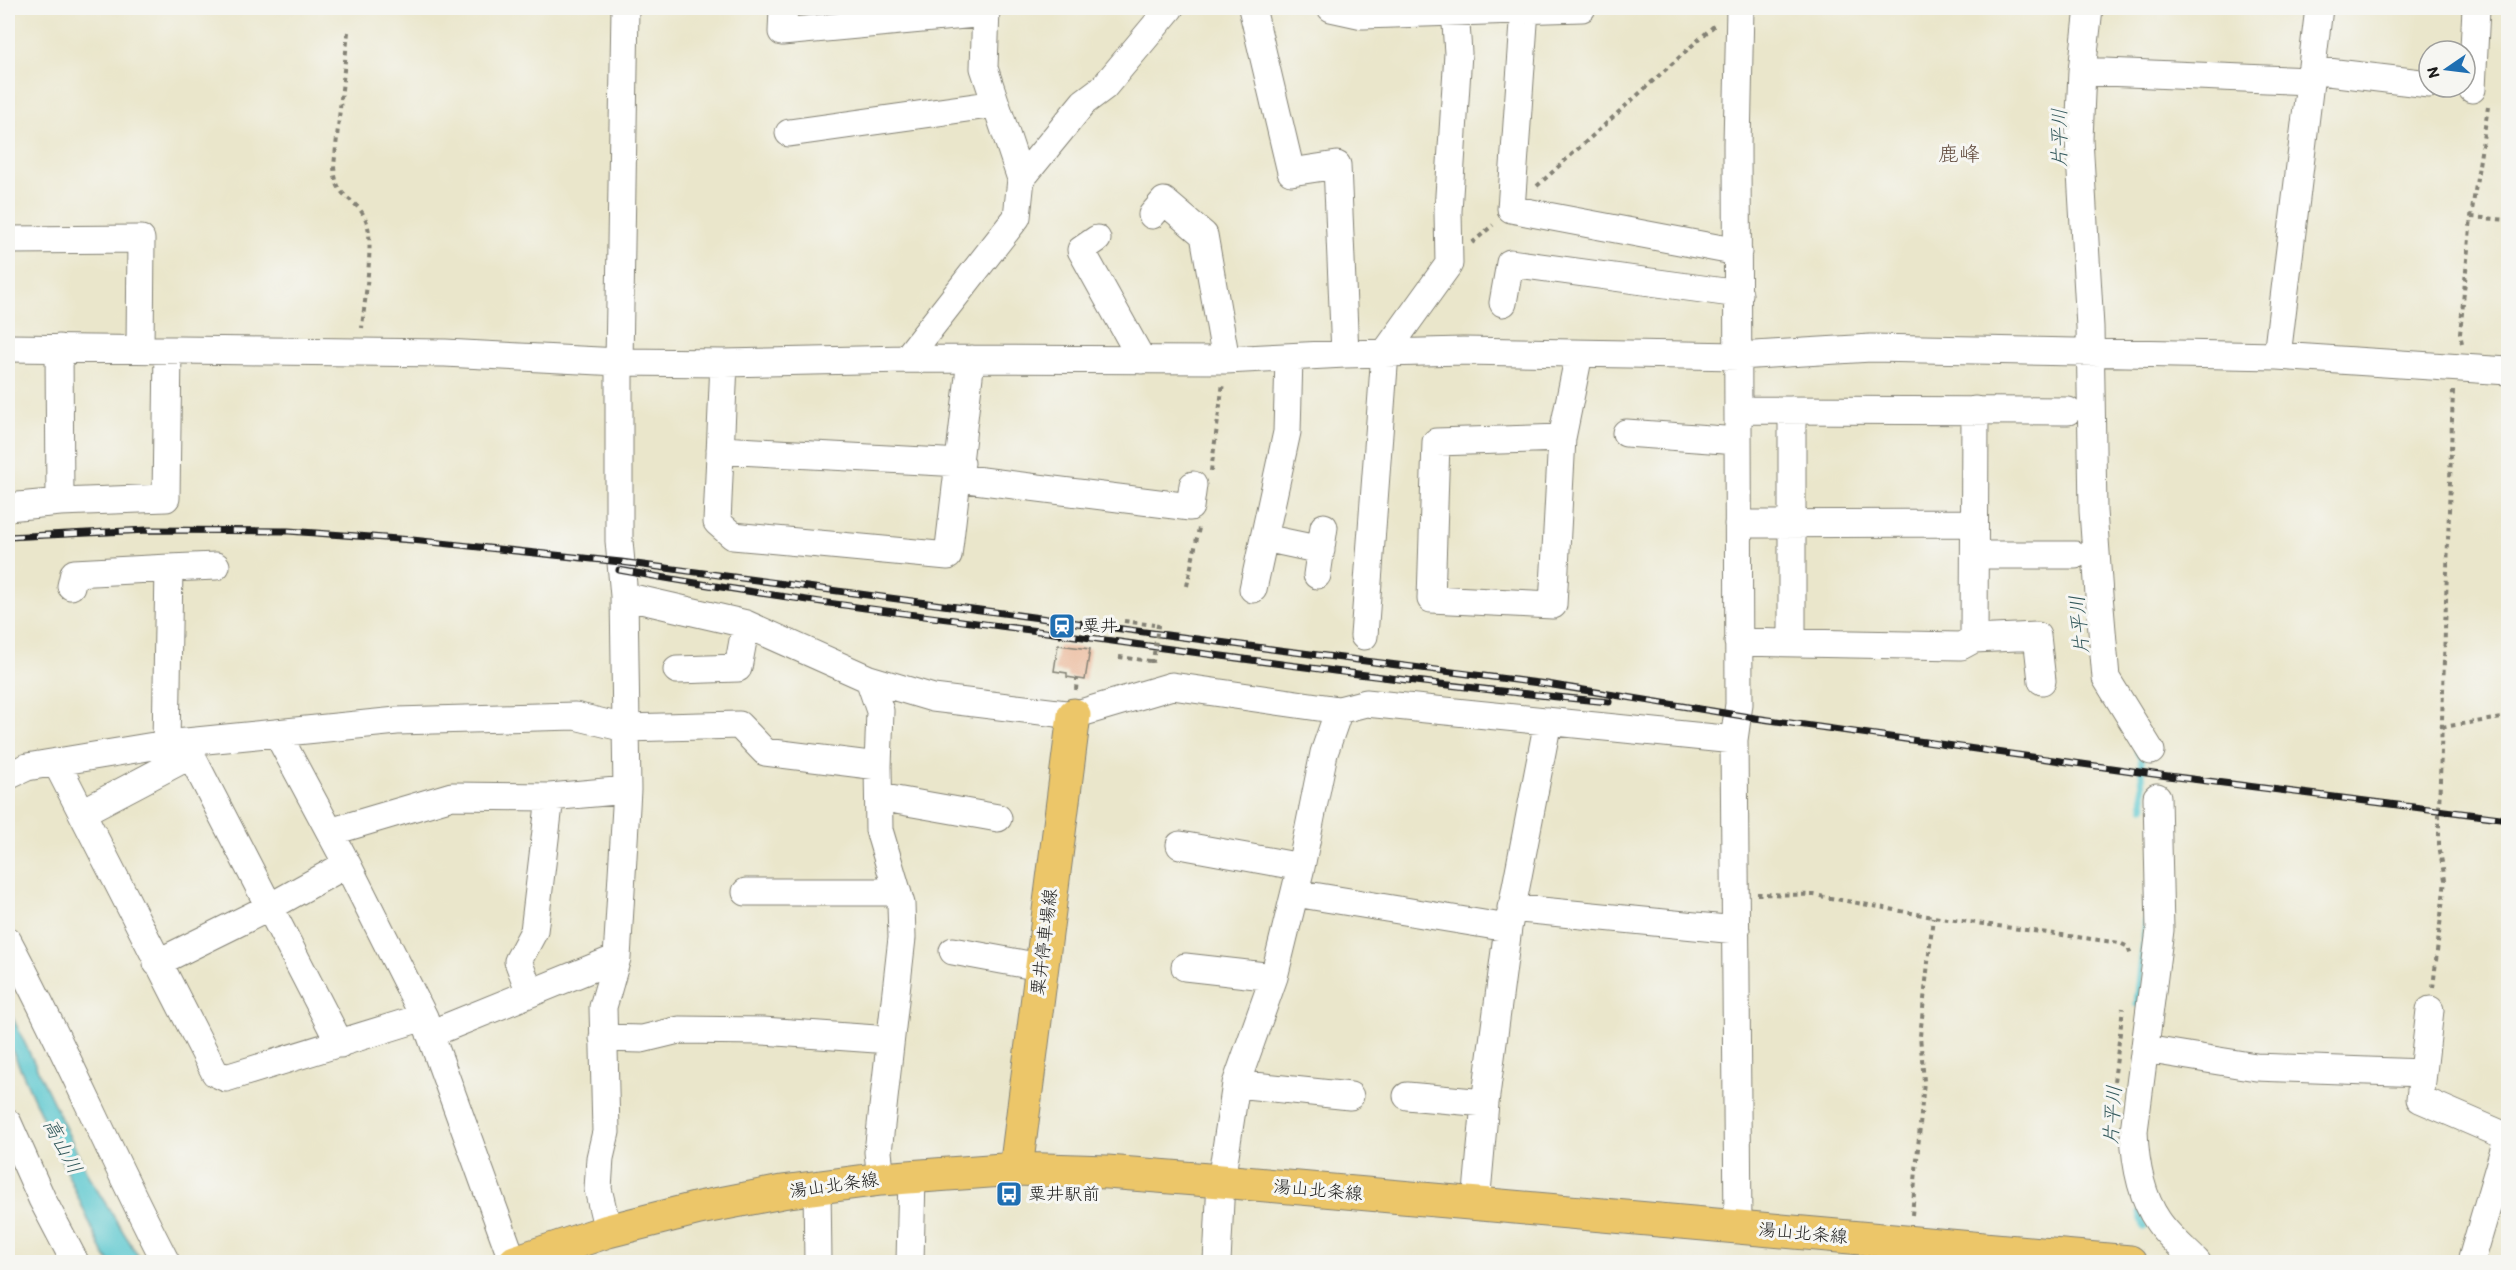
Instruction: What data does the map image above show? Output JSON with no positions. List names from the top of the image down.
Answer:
{
  "streets": {
    "main road": ["粟井停車場線", "湯山北条線"]
  },
  "crossings": [
    ["粟井停車場線", "湯山北条線"]
  ],
  "districts": ["鹿峰"],
  "water": ["片平川", "高山川"],
  "places": {
    "station": ["粟井"],
    "bus stop": ["粟井駅前"]
  },
  "north": "left"
}
